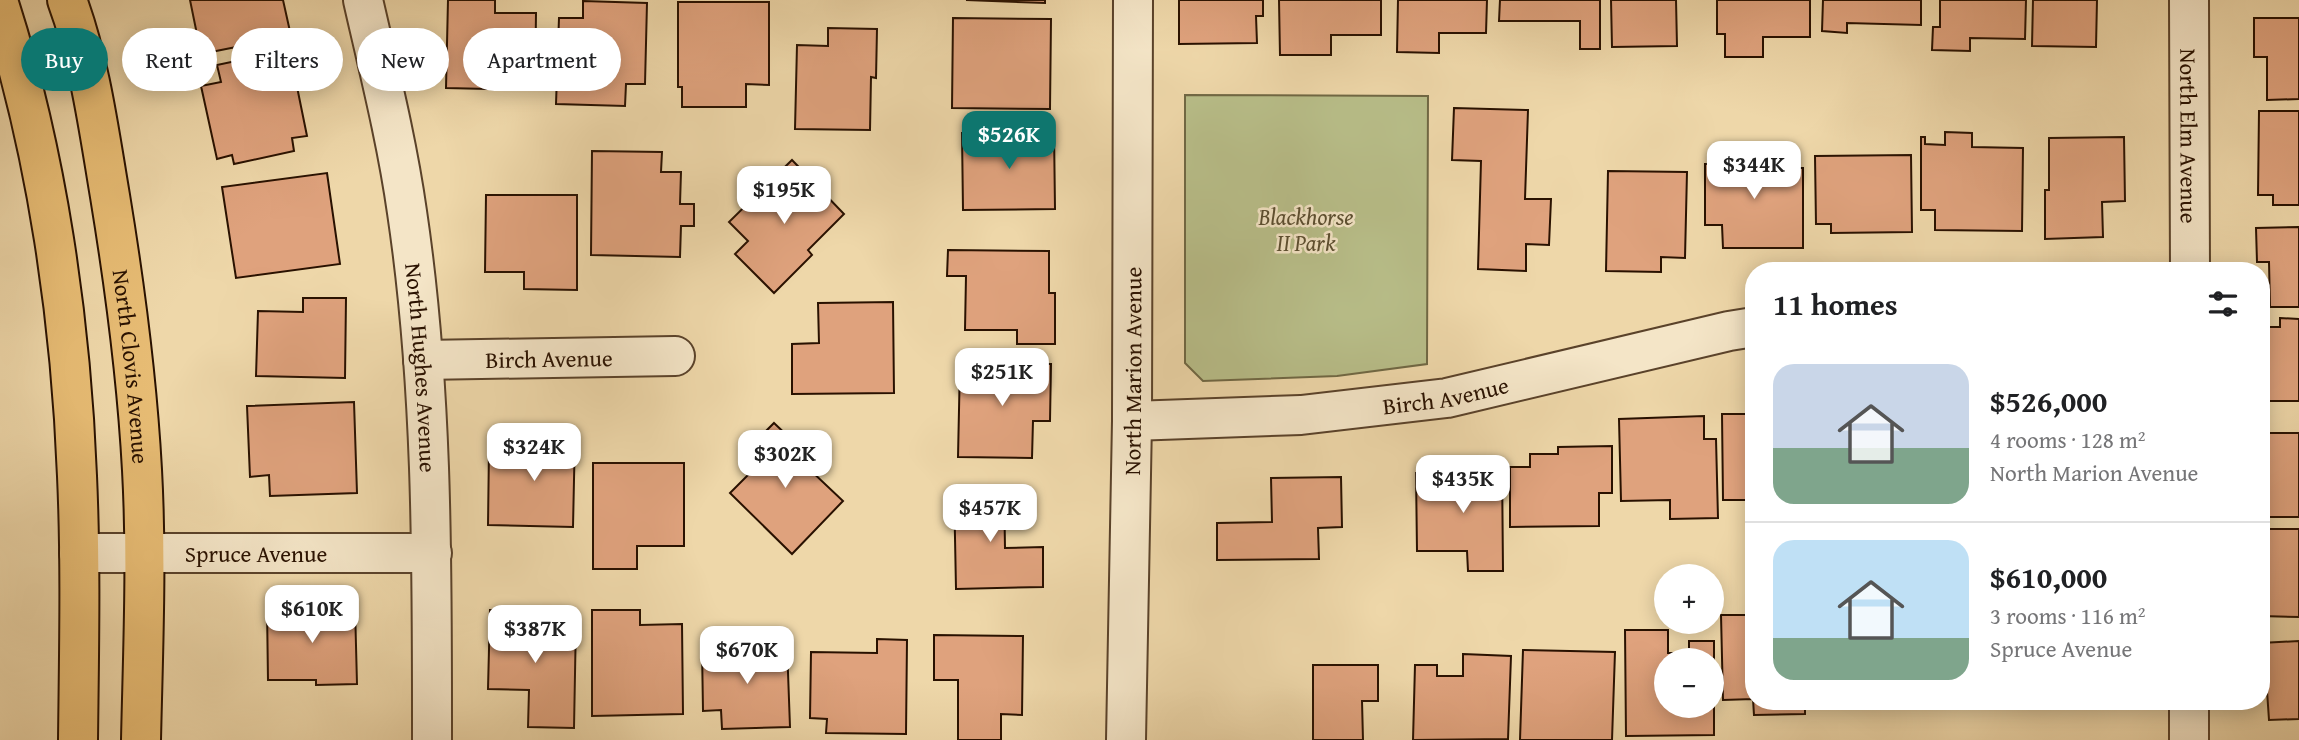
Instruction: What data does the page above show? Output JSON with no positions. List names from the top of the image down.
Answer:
{
  "streets": {
    "main road": ["North Clovis Avenue"],
    "street": [
      "North Elm Avenue",
      "Birch Avenue",
      "North Hughes Avenue",
      "North Marion Avenue",
      "Spruce Avenue"
    ]
  },
  "crossings": [
    ["Birch Avenue", "North Hughes Avenue"],
    ["Birch Avenue", "North Marion Avenue"],
    ["North Clovis Avenue", "Spruce Avenue"],
    ["North Hughes Avenue", "Spruce Avenue"]
  ],
  "parks": ["Blackhorse II Park"],
  "page": {
    "chip": [
      "Buy",
      "Rent",
      "Filters",
      "New",
      "Apartment"
    ],
    "price": [
      "$526K",
      "$344K",
      "$195K",
      "$251K",
      "$324K",
      "$302K",
      "$435K",
      "$457K",
      "$610K",
      "$387K",
      "$670K"
    ],
    "heading": "11 homes",
    "list": [
      {
        "name": "$526,000",
        "note": "4 rooms · 128 m² · North Marion Avenue"
      },
      {
        "name": "$610,000",
        "note": "3 rooms · 116 m² · Spruce Avenue"
      }
    ],
    "map_buttons": ["+", "−"]
  }
}
